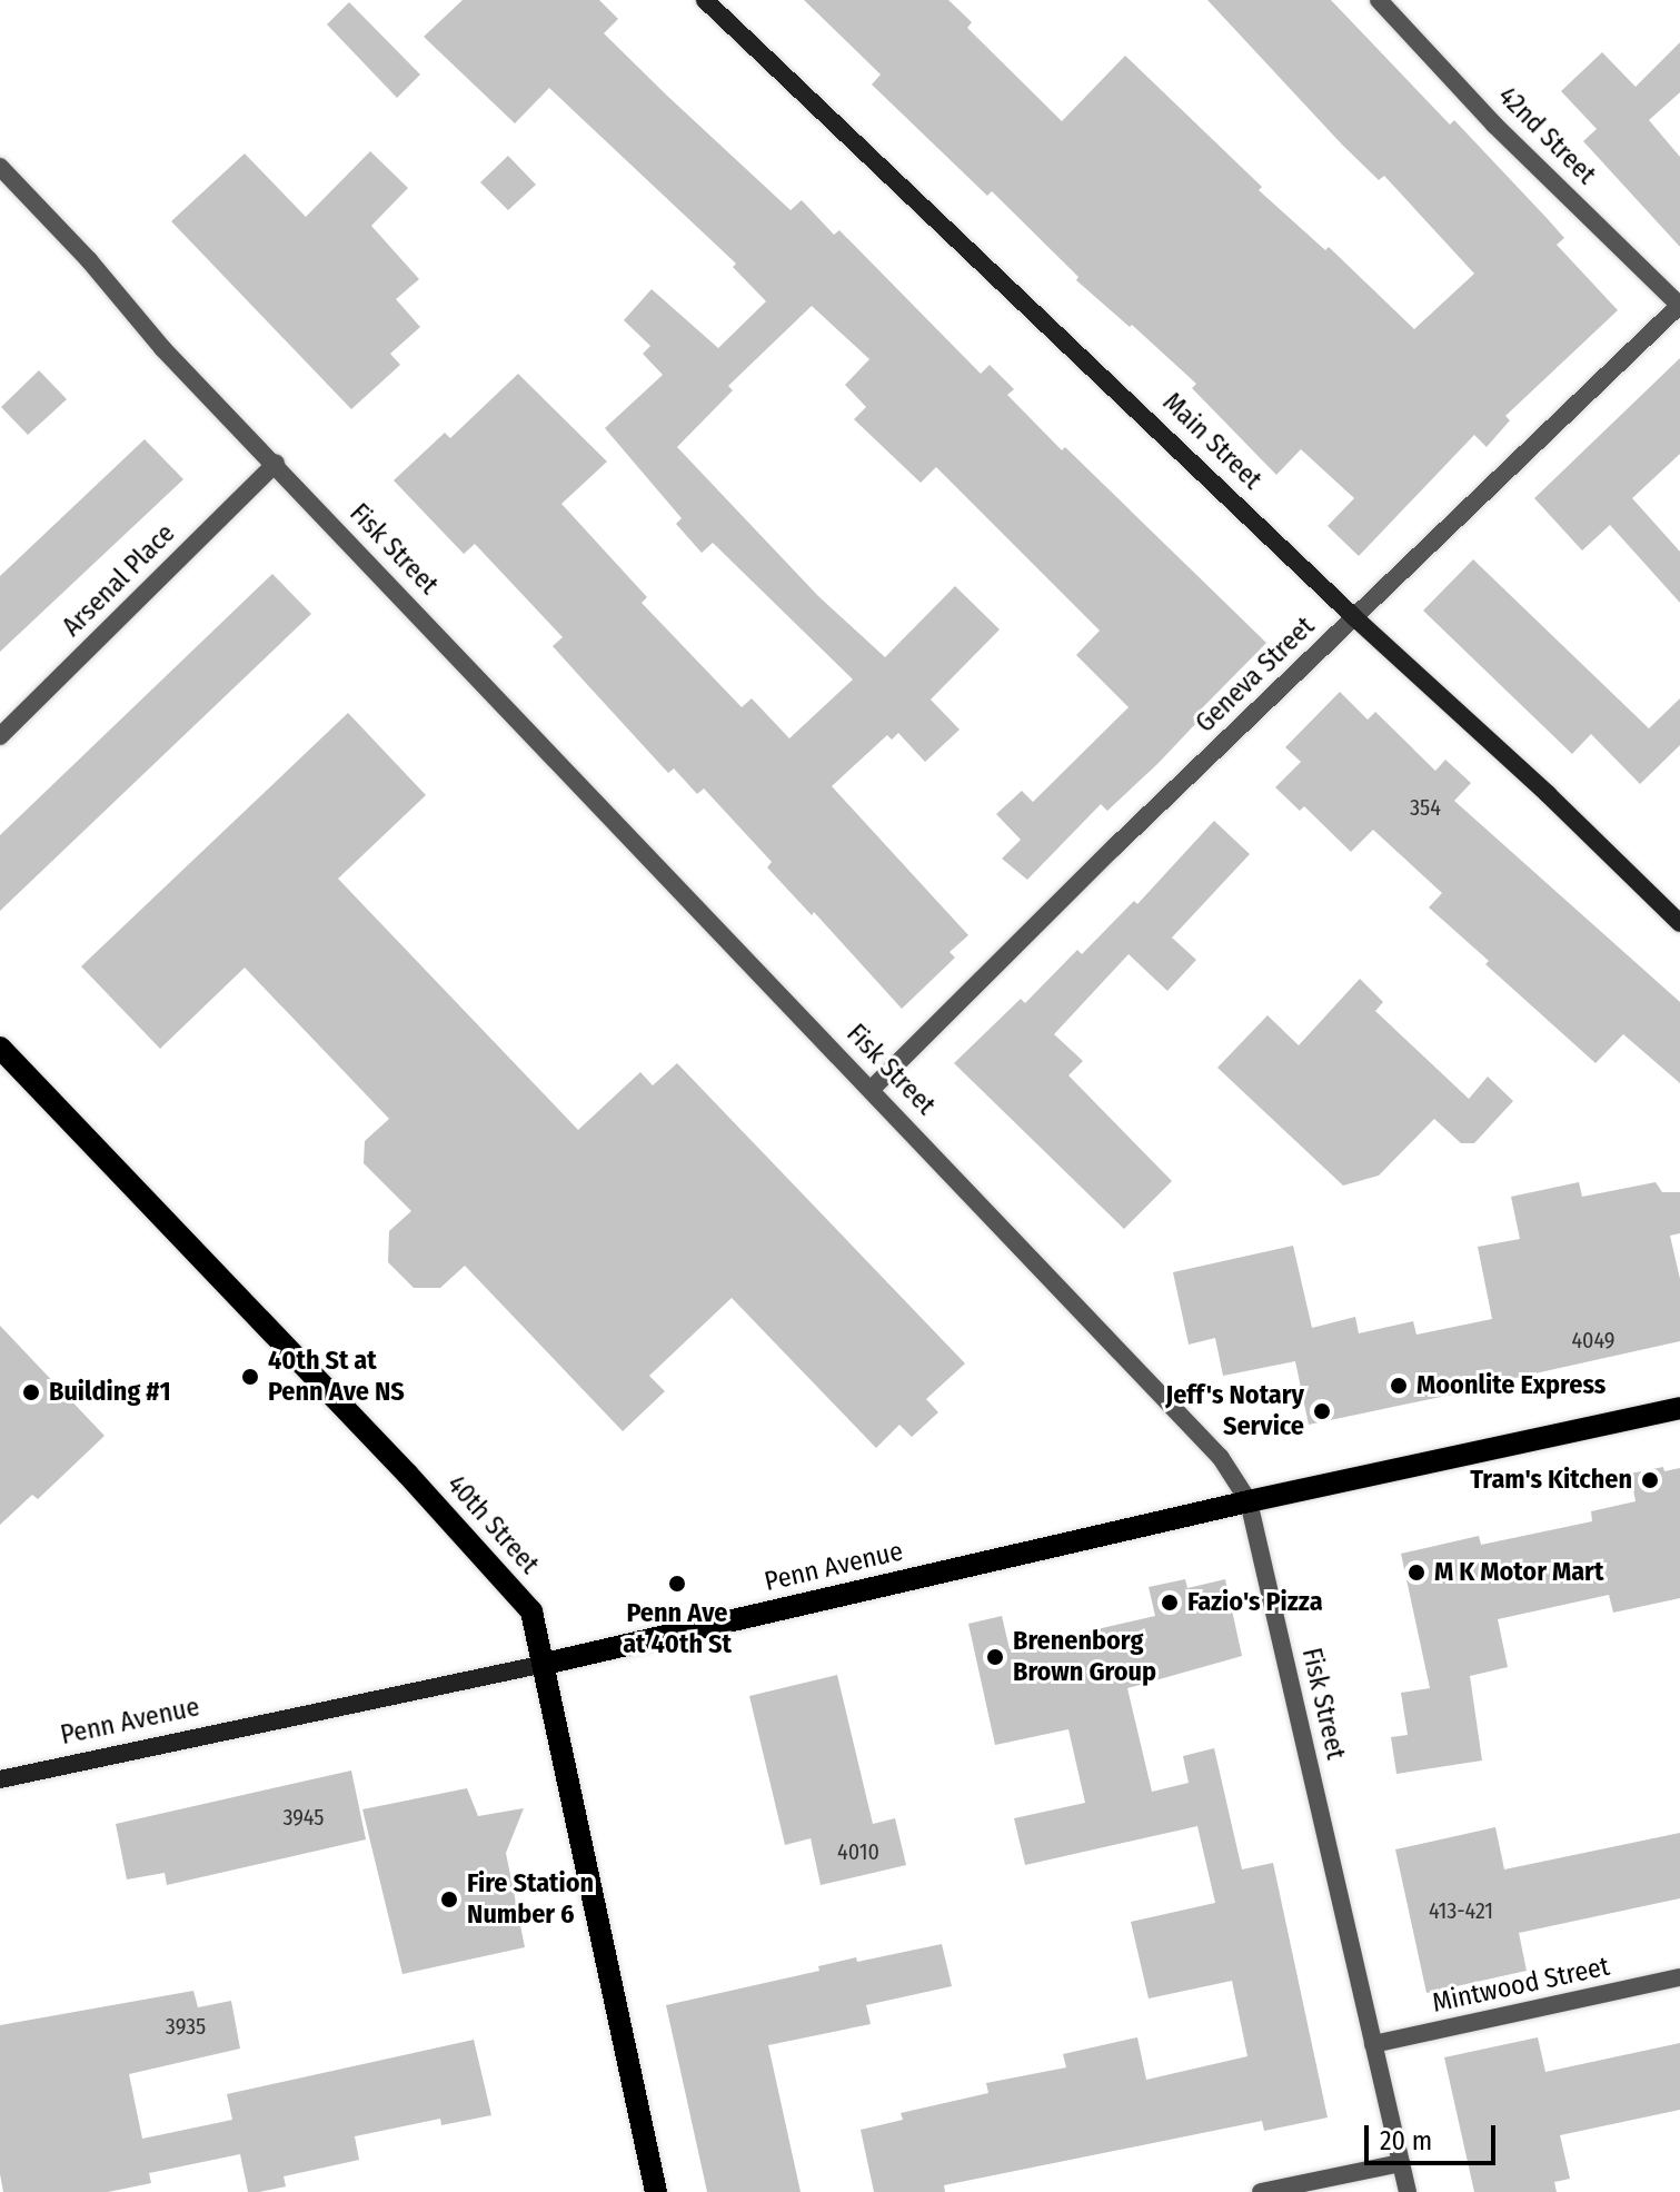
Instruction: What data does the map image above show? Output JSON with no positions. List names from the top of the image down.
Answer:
{
  "streets": {
    "main road": ["40th Street", "Penn Avenue"],
    "street": [
      "42nd Street",
      "Main Street",
      "Fisk Street",
      "Arsenal Place",
      "Geneva Street",
      "Mintwood Street"
    ]
  },
  "crossings": [
    ["42nd Street", "Geneva Street"],
    ["Main Street", "Geneva Street"],
    ["Fisk Street", "Arsenal Place"],
    ["Fisk Street", "Geneva Street"],
    ["Fisk Street", "Penn Avenue"],
    ["Fisk Street", "Mintwood Street"],
    ["40th Street", "Penn Avenue"]
  ],
  "places": [
    "40th St at Penn Ave NS",
    "Moonlite Express",
    "Building #1",
    "Jeff's Notary Service",
    "Tram's Kitchen",
    "M K Motor Mart",
    "Penn Ave at 40th St",
    "Fazio's Pizza",
    "Brenenborg Brown Group",
    "Fire Station Number 6"
  ],
  "house_numbers": [
    "354",
    "4049",
    "3945",
    "4010",
    "413-421",
    "3935"
  ],
  "scale_bar": "20 m"
}
